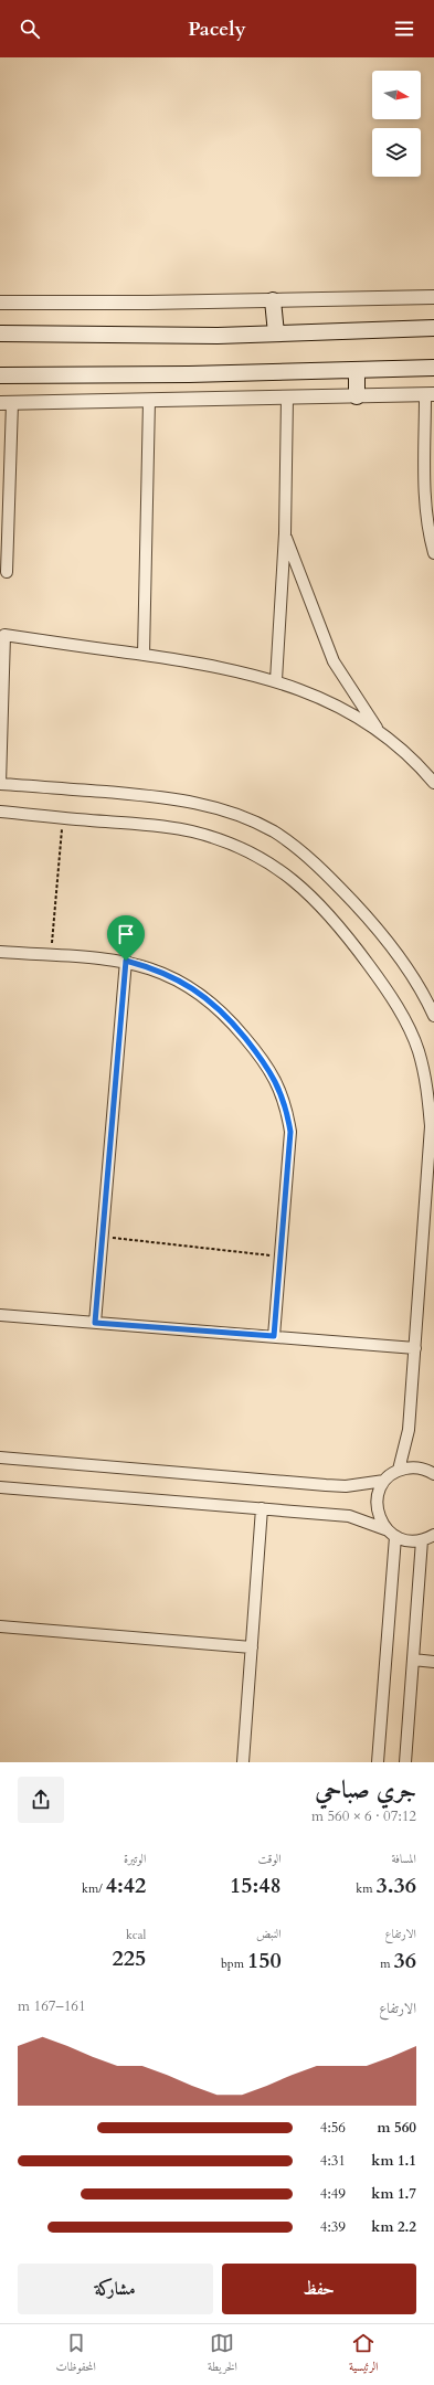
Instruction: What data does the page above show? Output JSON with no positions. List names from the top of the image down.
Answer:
{
  "north": "right",
  "page": {
    "header": "Pacely",
    "heading": ["جري صباحي", "07:12 · 6 × 560 m"],
    "stats": [
      ["المسافة", "3.36 km"],
      ["الوقت", "15:48"],
      ["الوتيرة", "4:42 /km"],
      ["الارتفاع", "36 m"],
      ["النبض", "150 bpm"],
      ["kcal", "225"]
    ],
    "chart": ["الارتفاع", "161–167 m"],
    "list": [
      {
        "name": "560 m",
        "note": "4:56"
      },
      {
        "name": "1.1 km",
        "note": "4:31"
      },
      {
        "name": "1.7 km",
        "note": "4:49"
      },
      {
        "name": "2.2 km",
        "note": "4:39"
      }
    ],
    "buttons": ["حفظ", "مشاركة"],
    "tabs": ["الرئيسية", "الخريطة", "المحفوظات"]
  }
}
